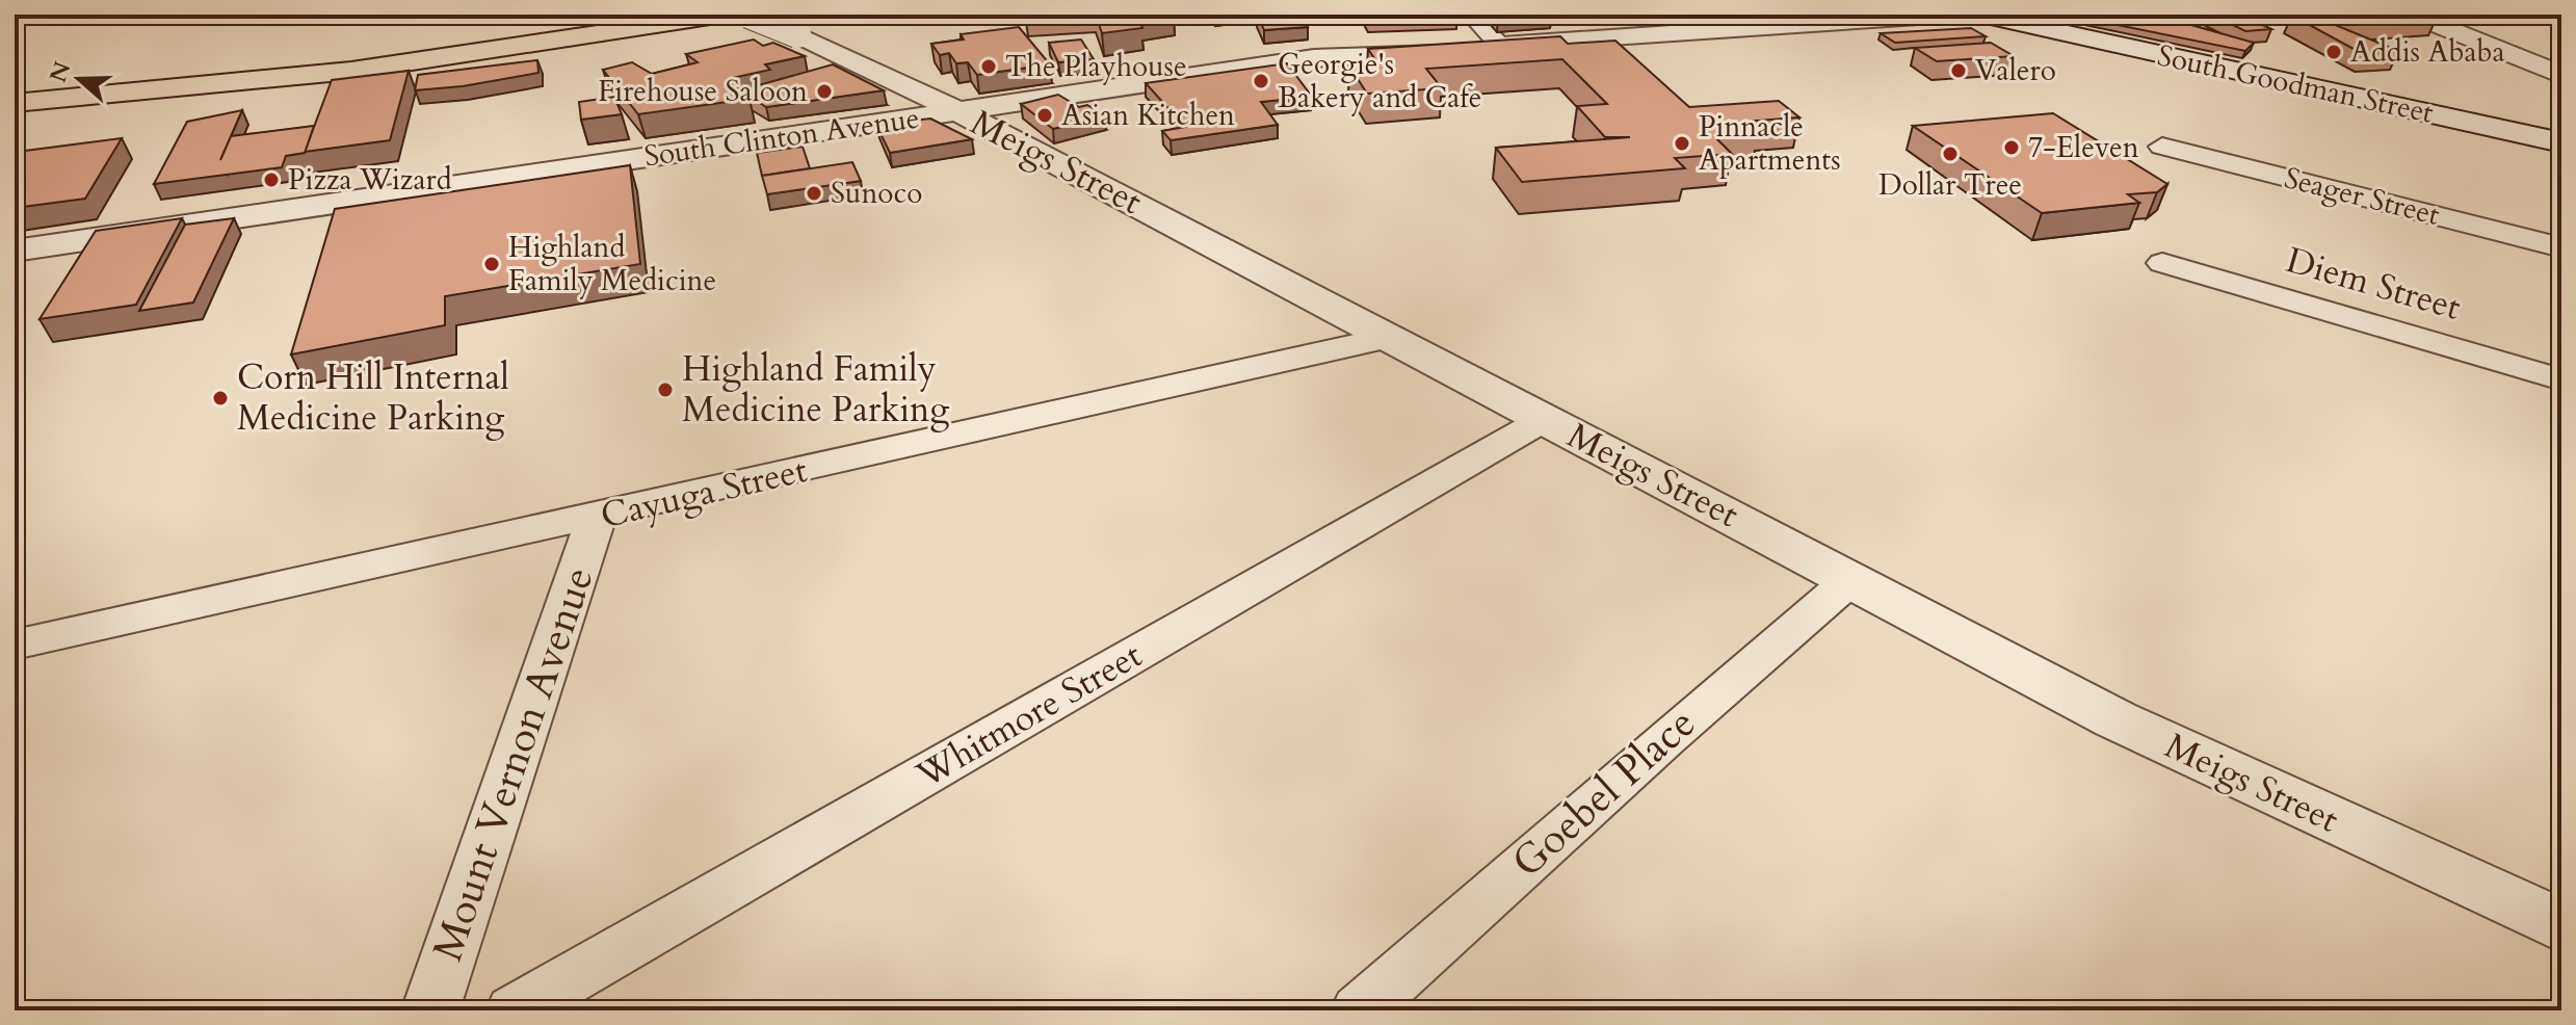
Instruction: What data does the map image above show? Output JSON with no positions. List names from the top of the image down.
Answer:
{
  "streets": {
    "street": [
      "South Goodman Street",
      "South Clinton Avenue",
      "Meigs Street",
      "Seager Street",
      "Diem Street",
      "Cayuga Street",
      "Whitmore Street",
      "Mount Vernon Avenue",
      "Goebel Place"
    ]
  },
  "crossings": [
    ["South Clinton Avenue", "Meigs Street"],
    ["Meigs Street", "Cayuga Street"],
    ["Meigs Street", "Whitmore Street"],
    ["Meigs Street", "Goebel Place"],
    ["Cayuga Street", "Mount Vernon Avenue"]
  ],
  "places": [
    "Addis Ababa",
    "The Playhouse",
    "Valero",
    "Georgie's Bakery and Cafe",
    "Firehouse Saloon",
    "Asian Kitchen",
    "Pinnacle Apartments",
    "7-Eleven",
    "Dollar Tree",
    "Pizza Wizard",
    "Sunoco",
    "Highland Family Medicine",
    "Highland Family Medicine Parking",
    "Corn Hill Internal Medicine Parking"
  ],
  "north": "left"
}
